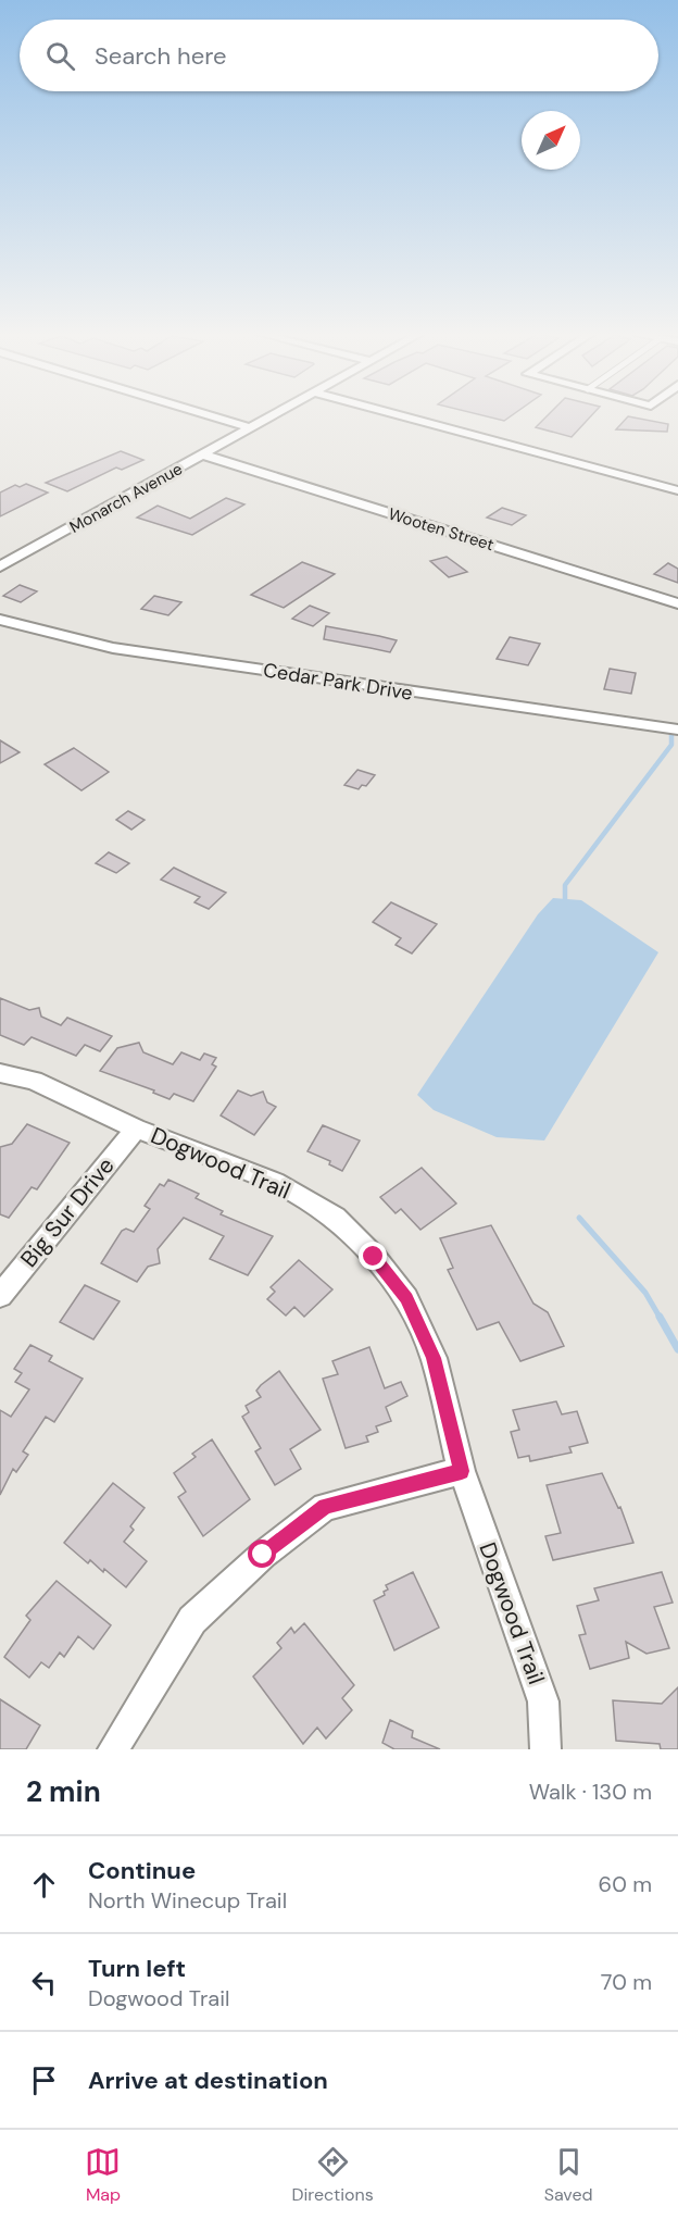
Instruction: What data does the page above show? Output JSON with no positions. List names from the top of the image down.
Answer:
{
  "streets": {
    "street": [
      "Monarch Avenue",
      "Wooten Street",
      "Cedar Park Drive",
      "Dogwood Trail",
      "Big Sur Drive"
    ]
  },
  "crossings": [
    ["Monarch Avenue", "Wooten Street"],
    ["Dogwood Trail", "Big Sur Drive"]
  ],
  "north": "top right",
  "page": {
    "search": "Search here",
    "heading": ["2 min", "Walk · 130 m"],
    "list": [
      ["Continue", "North Winecup Trail", "60 m"],
      ["Turn left", "Dogwood Trail", "70 m"],
      "Arrive at destination"
    ],
    "nav": ["Map", "Directions", "Saved"]
  }
}
